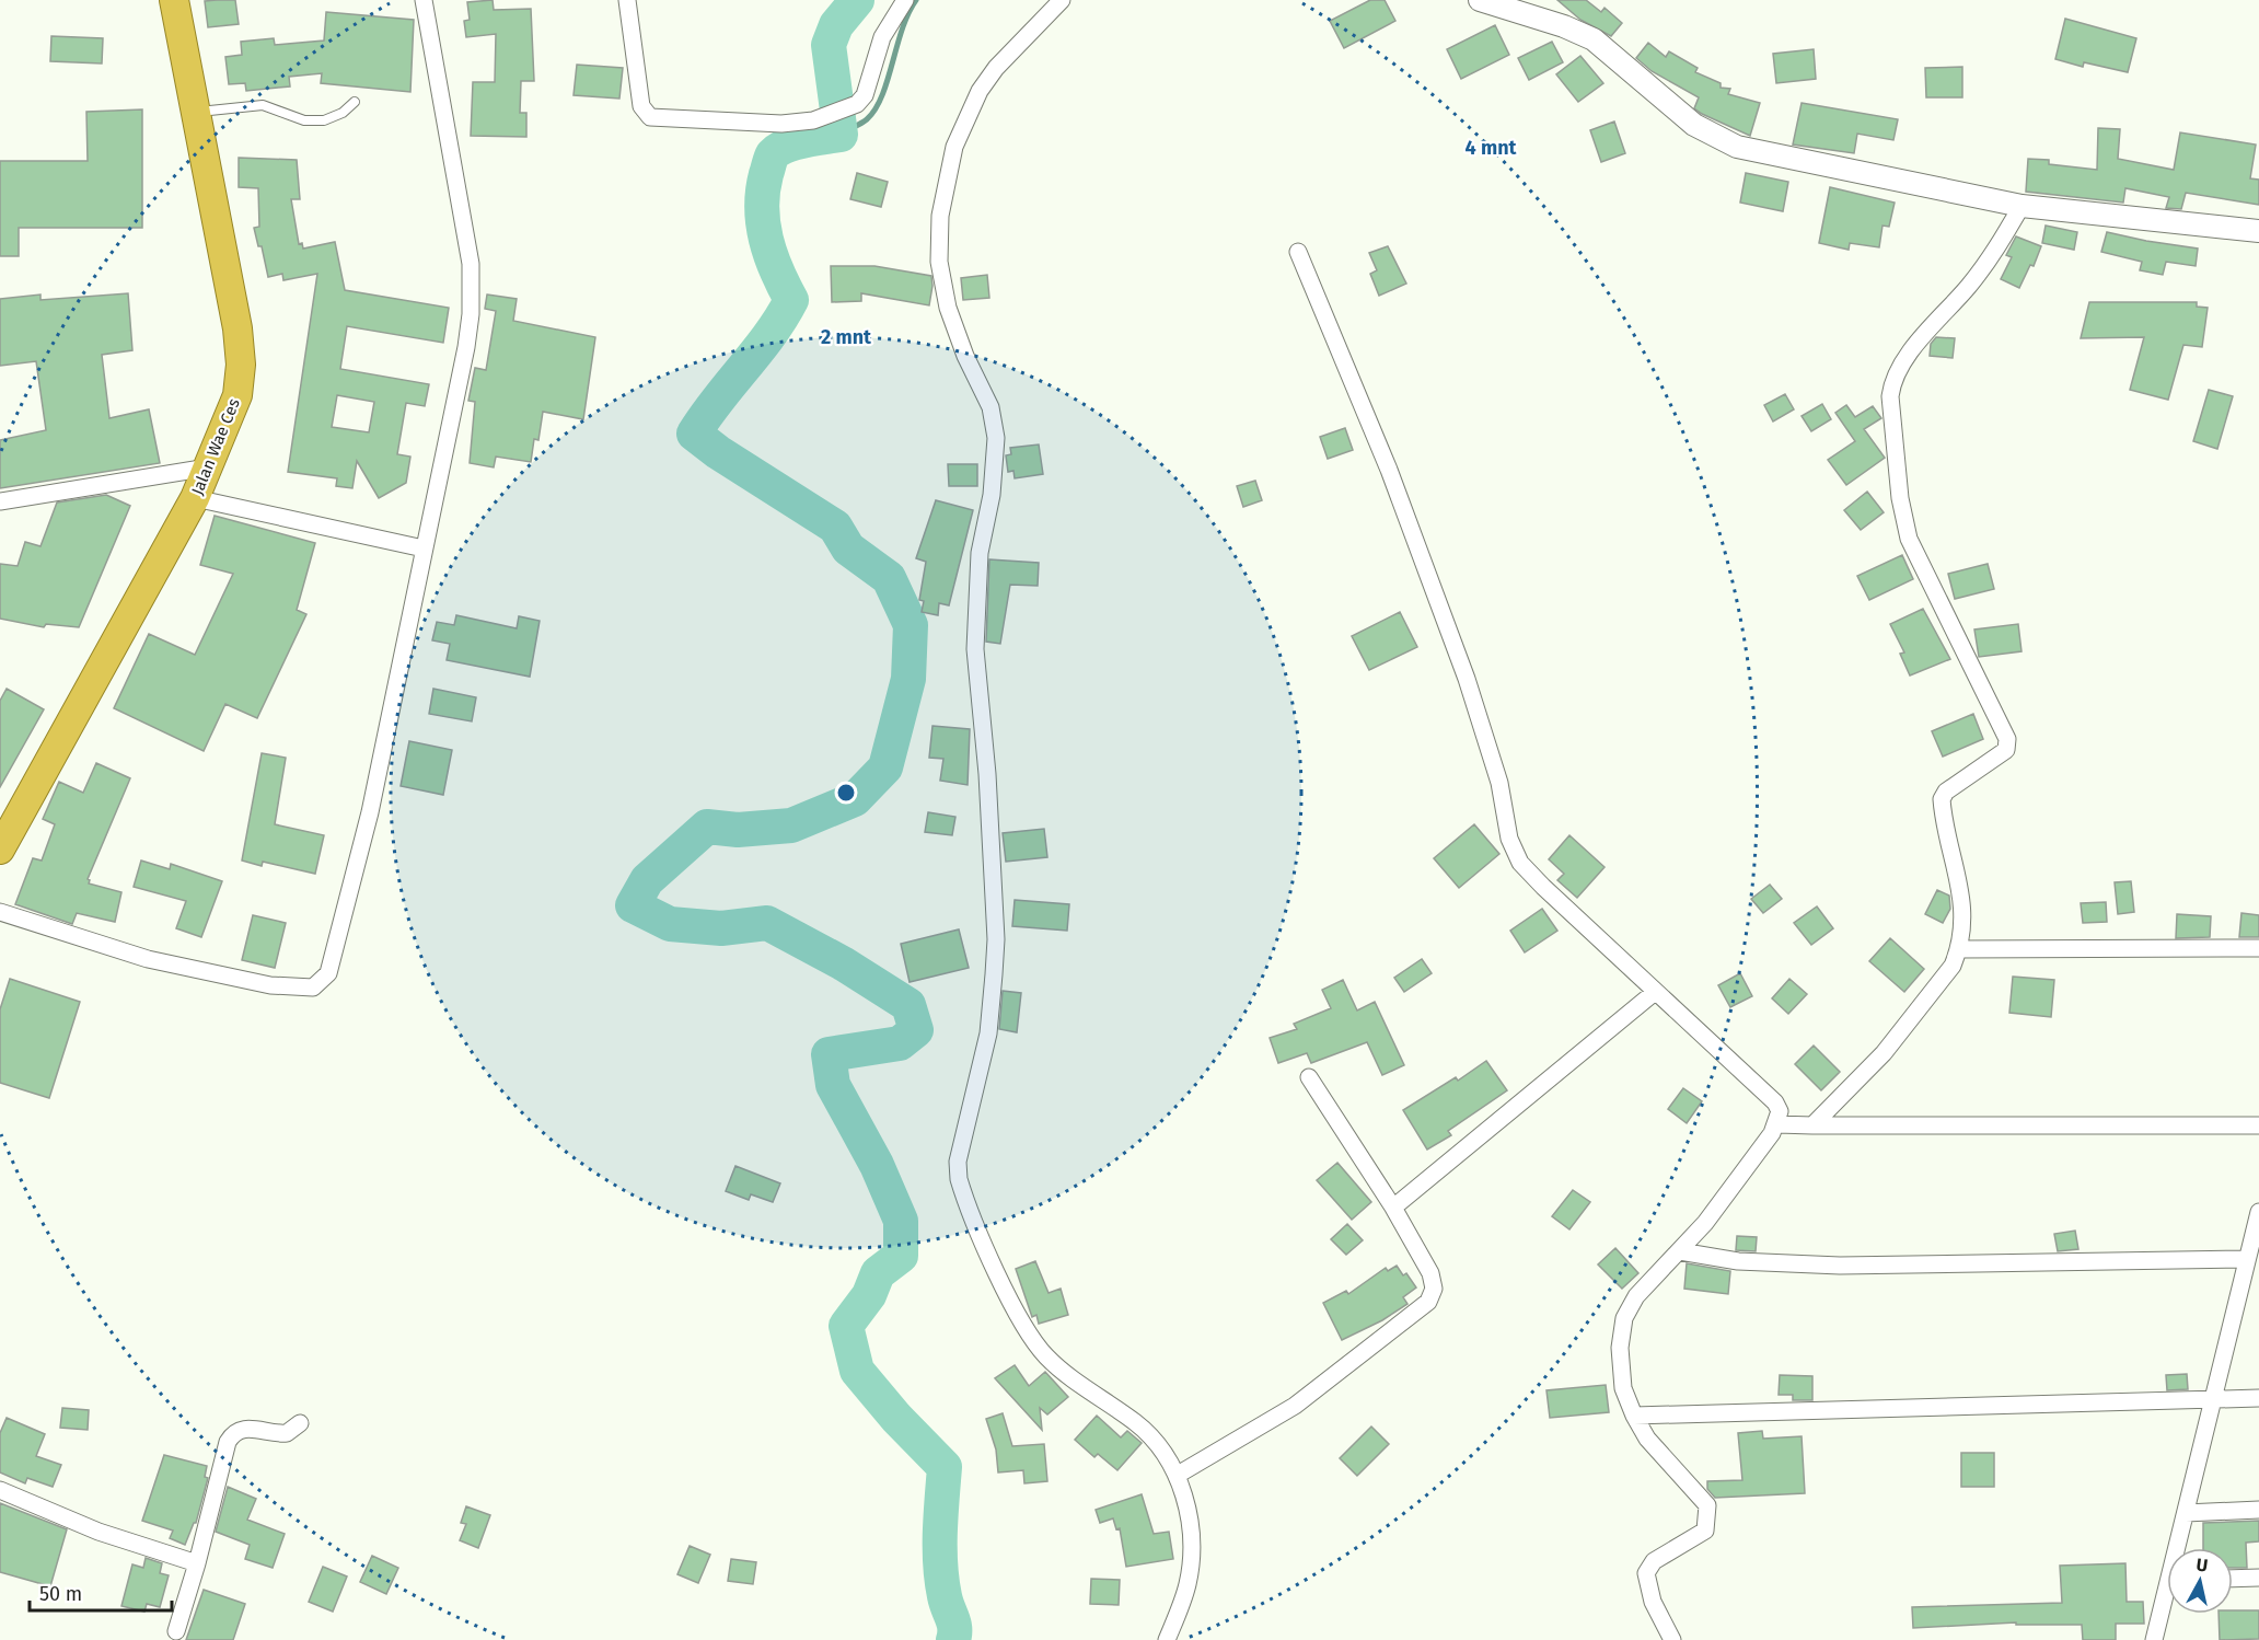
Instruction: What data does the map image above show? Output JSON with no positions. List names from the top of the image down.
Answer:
{
  "streets": {
    "highway": ["Jalan Wae Ces"]
  },
  "scale_bar": "50 m",
  "north": "top",
  "rings": ["4 mnt", "2 mnt"]
}
